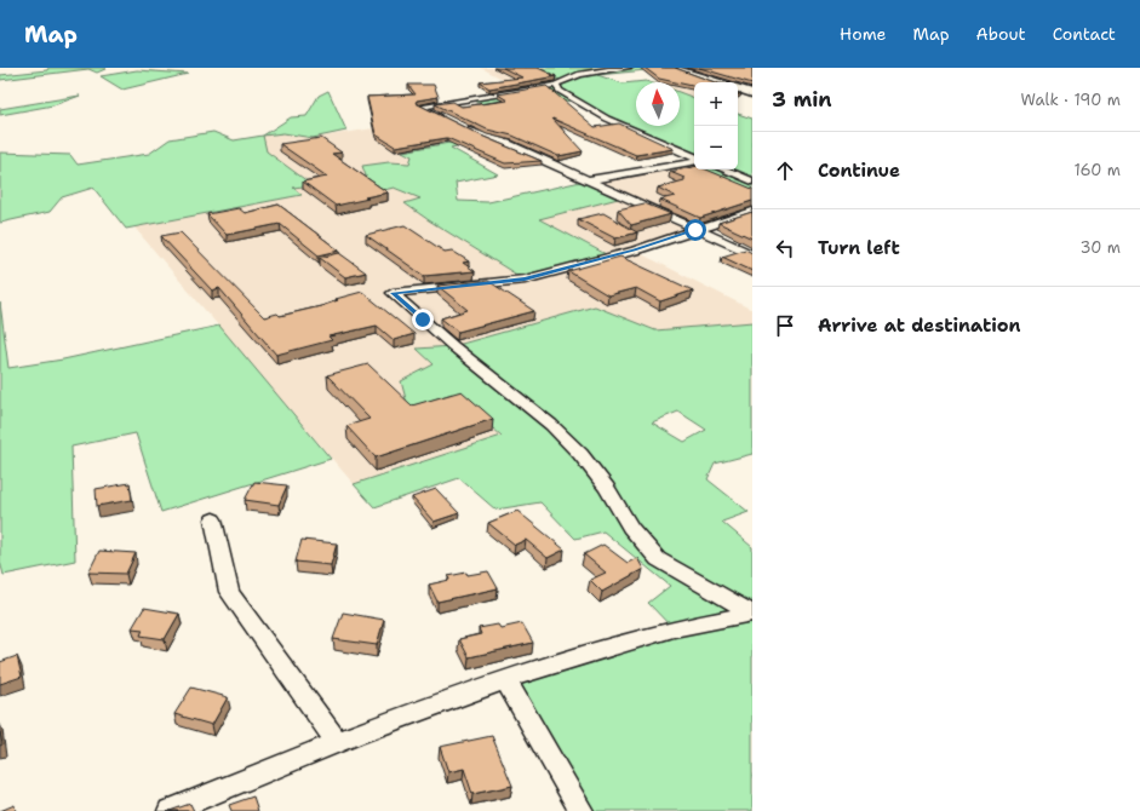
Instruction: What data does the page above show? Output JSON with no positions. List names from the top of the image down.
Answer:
{
  "north": "top",
  "page": {
    "header": "Map",
    "nav": [
      "Home",
      "Map",
      "About",
      "Contact"
    ],
    "heading": ["3 min", "Walk · 190 m"],
    "map_buttons": ["+", "−"],
    "list": [
      ["Continue", "160 m"],
      ["Turn left", "30 m"],
      "Arrive at destination"
    ]
  }
}
